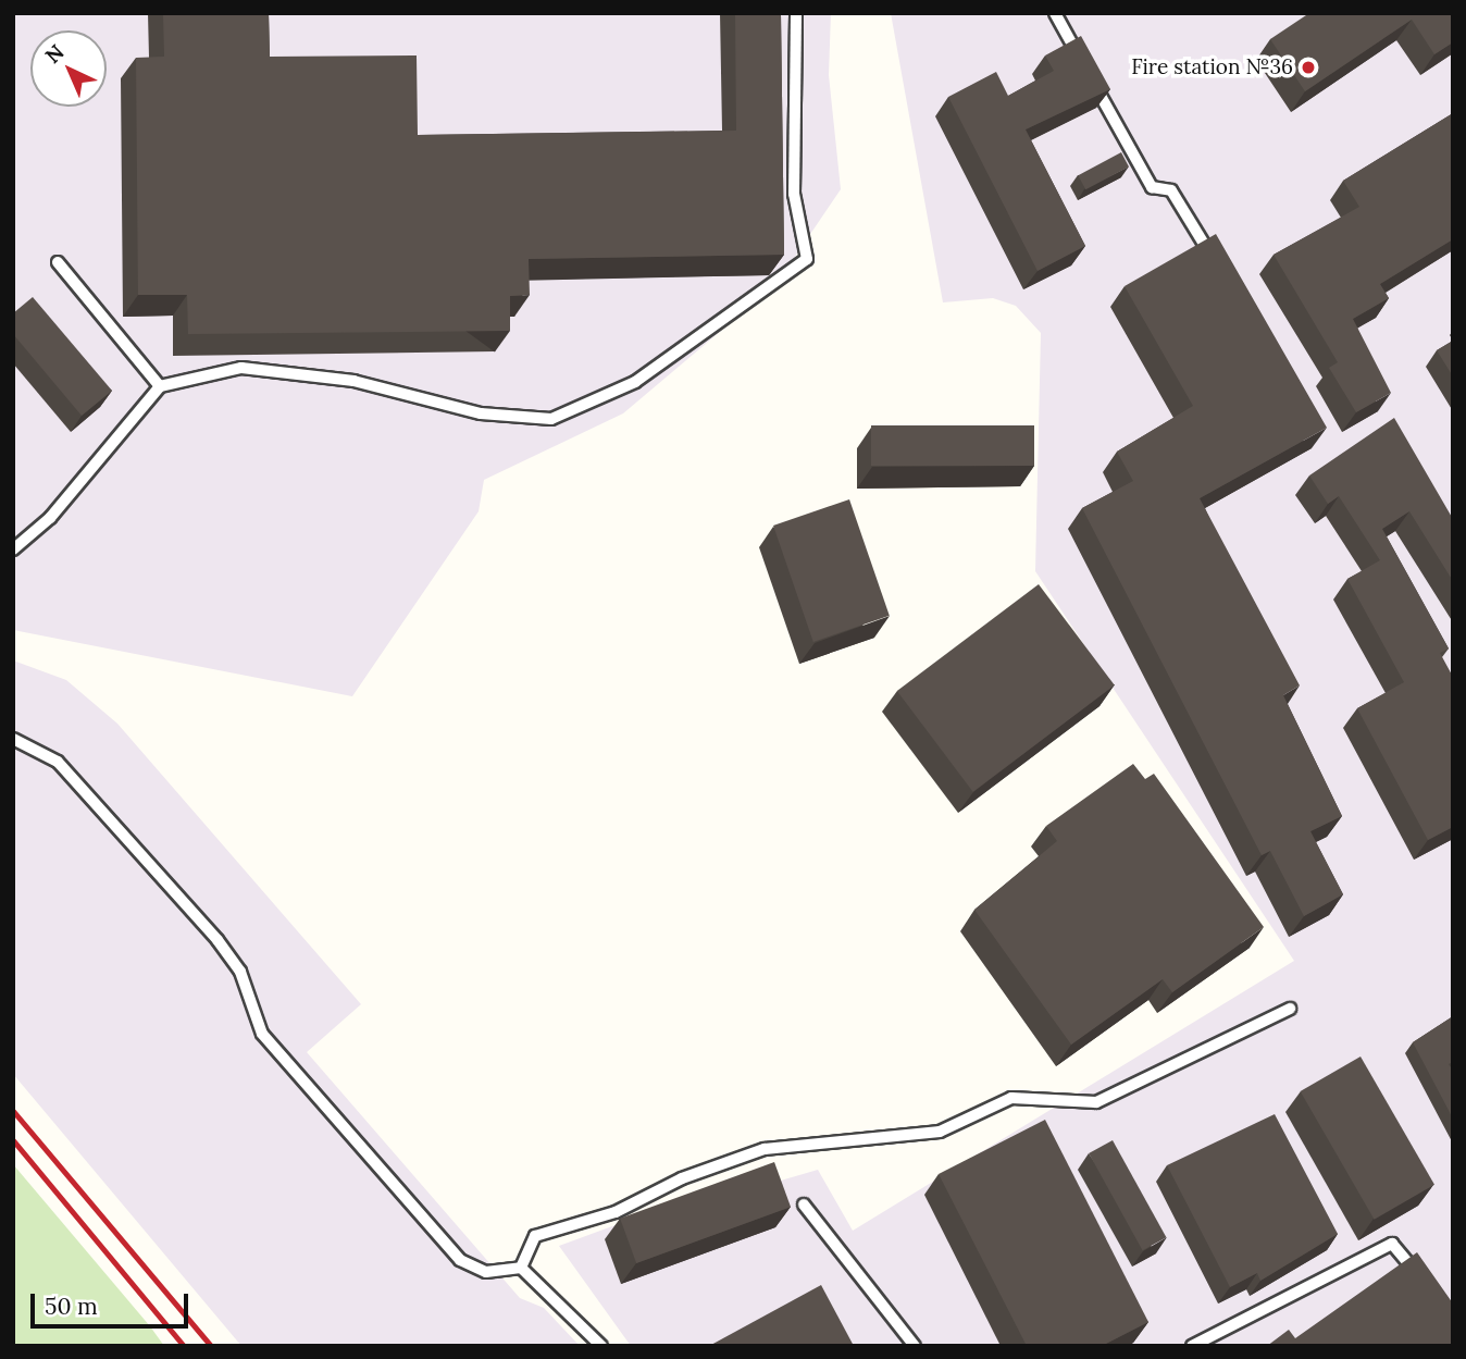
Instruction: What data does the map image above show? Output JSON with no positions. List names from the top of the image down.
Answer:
{
  "places": ["Fire station №36"],
  "scale_bar": "50 m",
  "north": "top left"
}
